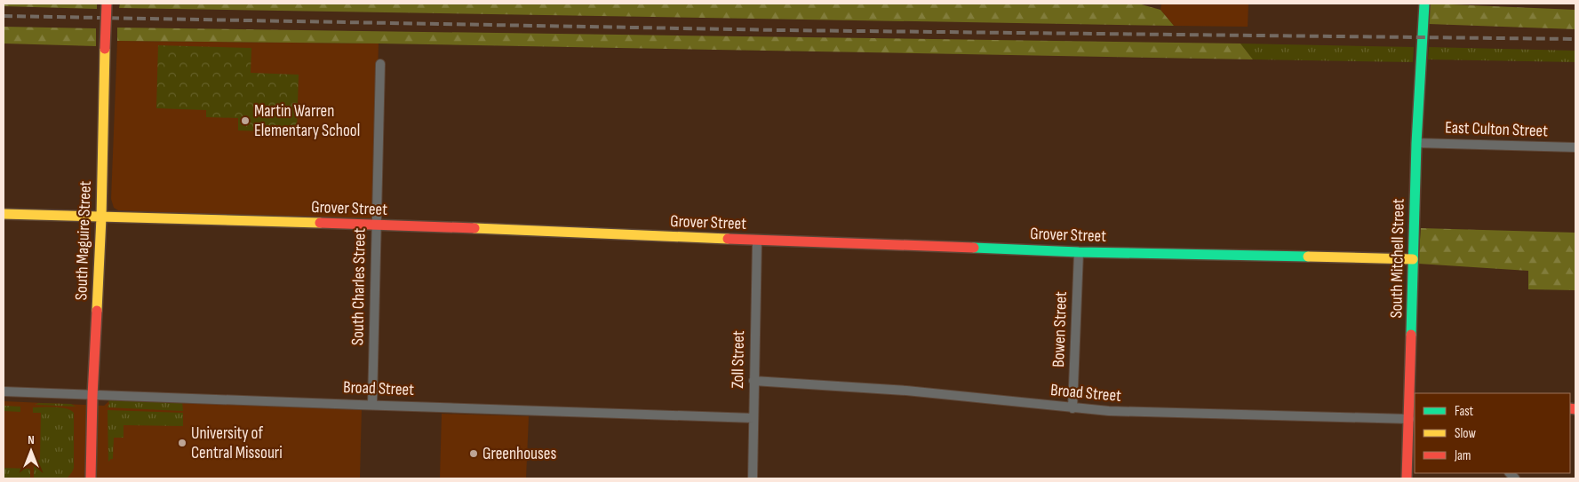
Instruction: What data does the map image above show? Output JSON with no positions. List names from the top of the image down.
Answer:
{
  "streets": {
    "street": [
      "East Culton Street",
      "Grover Street",
      "South Maguire Street",
      "South Mitchell Street",
      "South Charles Street",
      "Bowen Street",
      "Zoll Street",
      "Broad Street"
    ]
  },
  "crossings": [
    ["East Culton Street", "South Mitchell Street"],
    ["Grover Street", "South Maguire Street"],
    ["Grover Street", "South Mitchell Street"],
    ["Grover Street", "South Charles Street"],
    ["Grover Street", "Bowen Street"],
    ["Grover Street", "Zoll Street"],
    ["South Maguire Street", "Broad Street"],
    ["South Mitchell Street", "Broad Street"],
    ["South Charles Street", "Broad Street"],
    ["Bowen Street", "Broad Street"],
    ["Zoll Street", "Broad Street"]
  ],
  "places": ["Martin Warren Elementary School", "University of Central Missouri", "Greenhouses"],
  "legend": ["Fast", "Slow", "Jam"],
  "north": "top"
}
